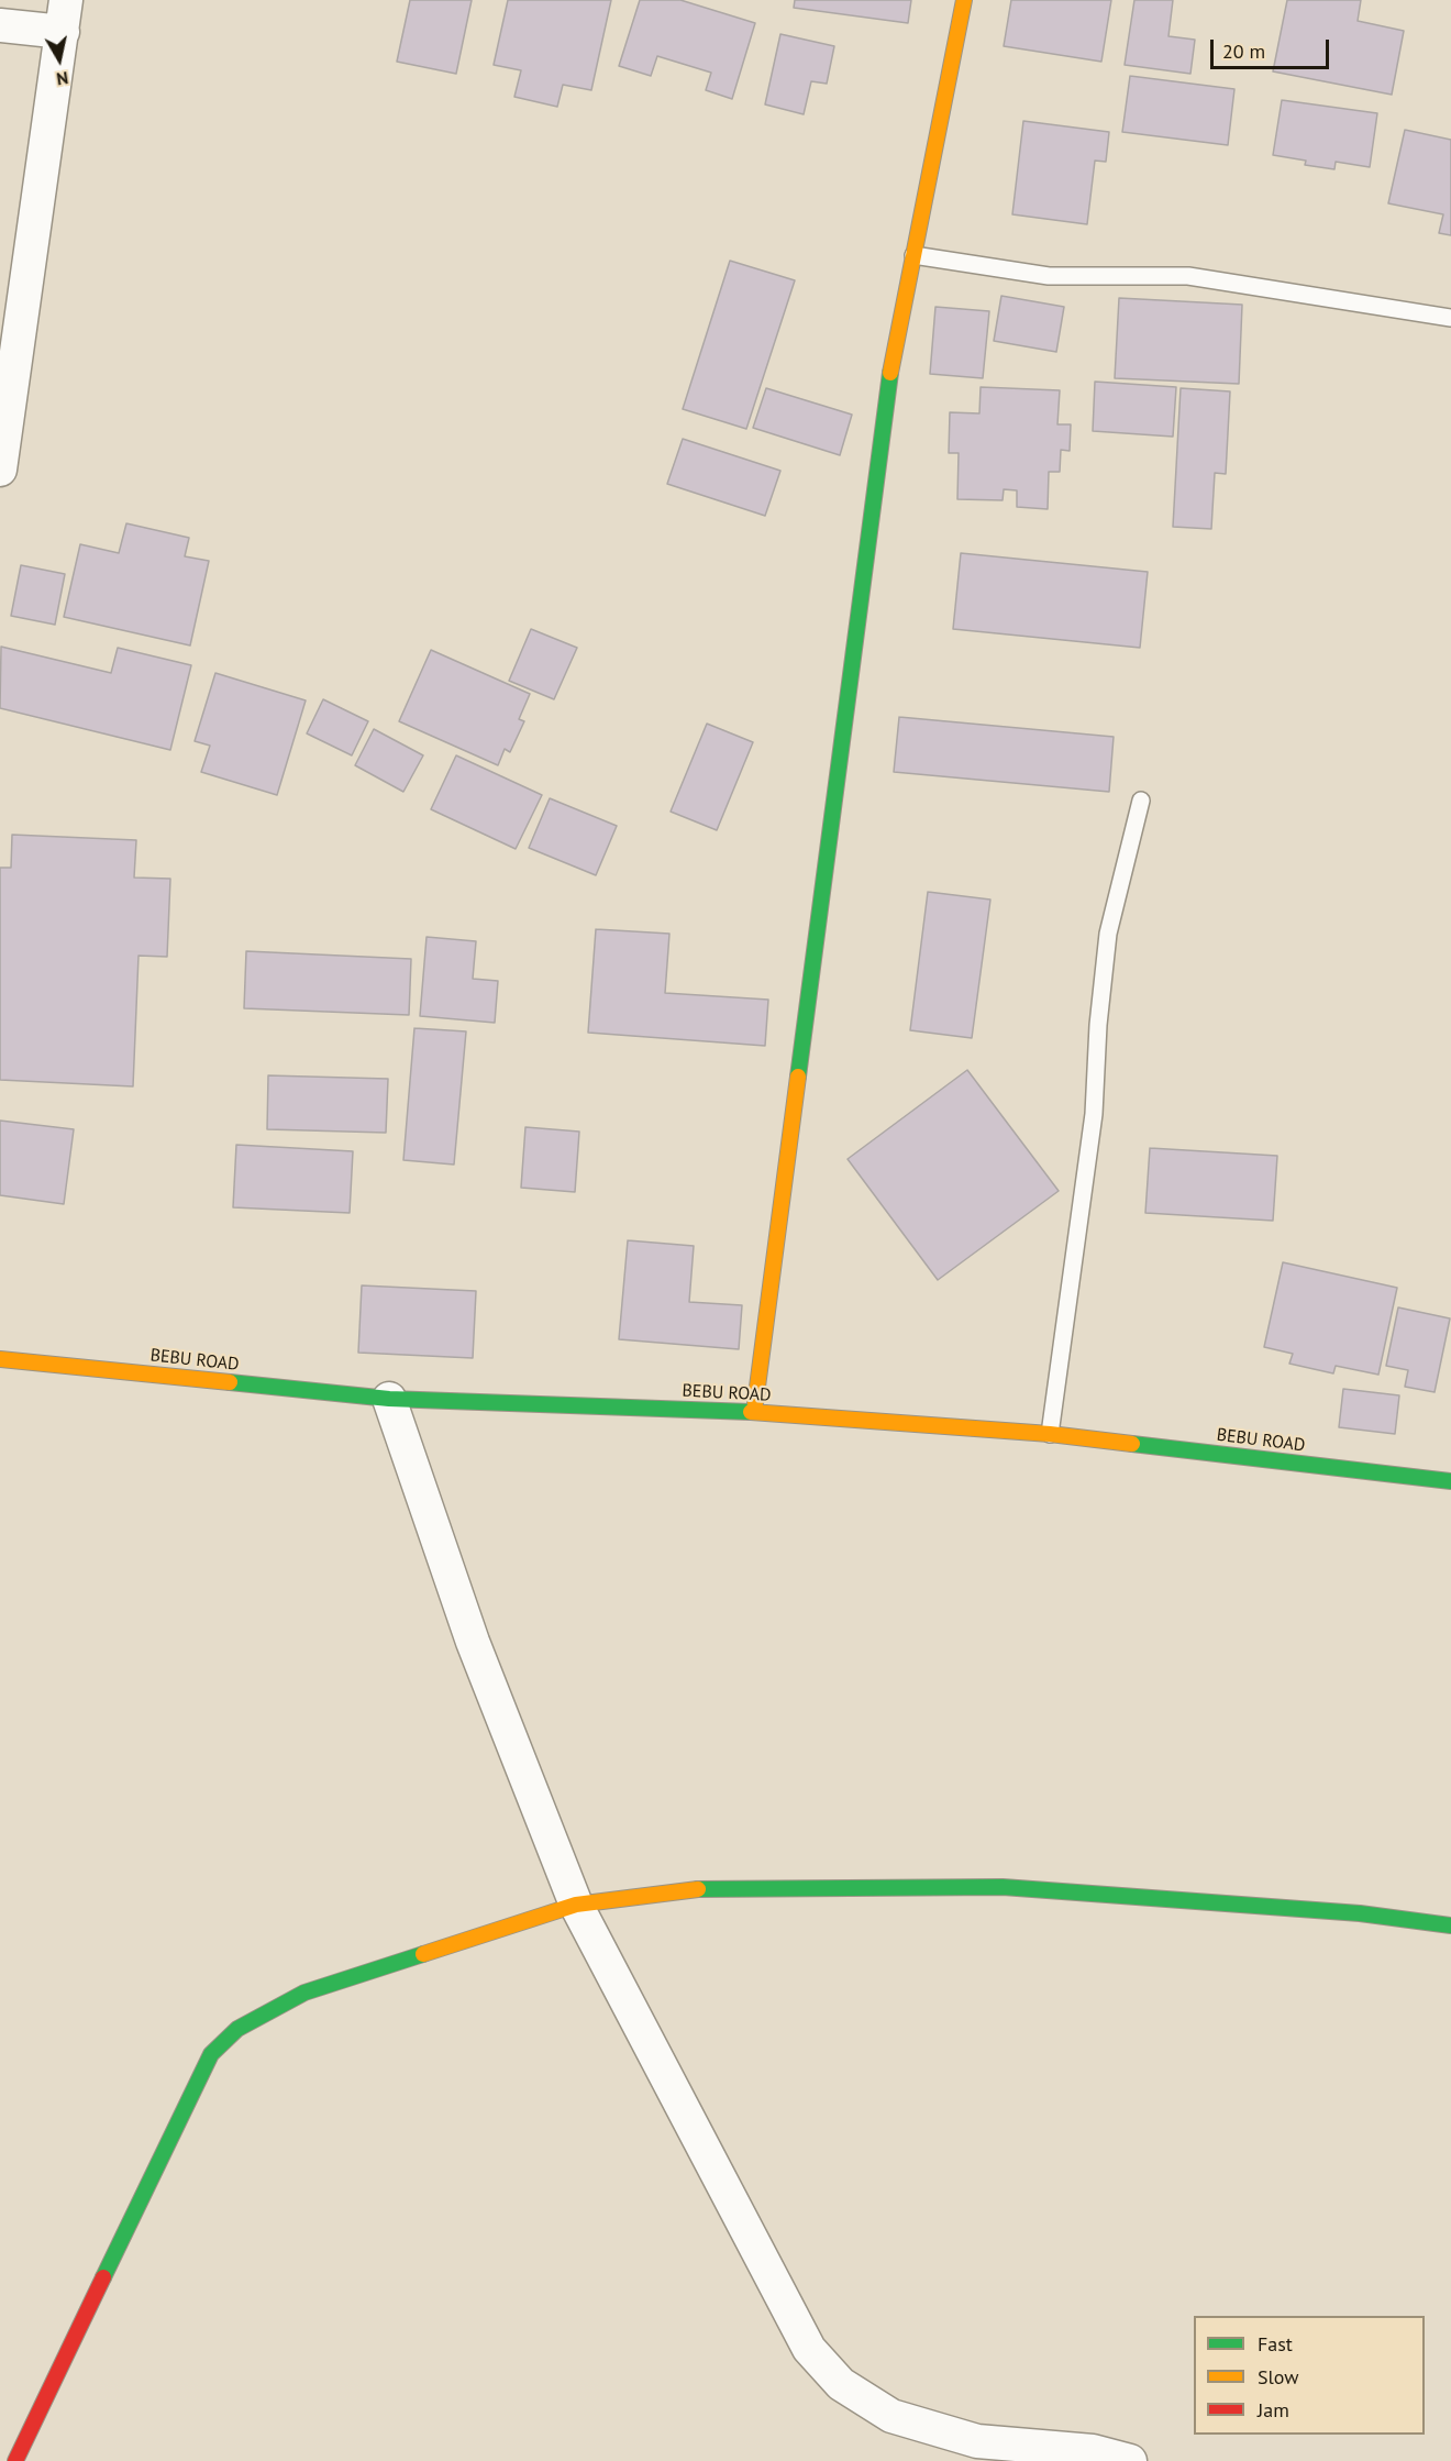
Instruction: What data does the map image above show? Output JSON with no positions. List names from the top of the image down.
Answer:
{
  "streets": {
    "street": ["BEBU ROAD"]
  },
  "legend": ["Fast", "Slow", "Jam"],
  "scale_bar": "20 m",
  "north": "bottom"
}
